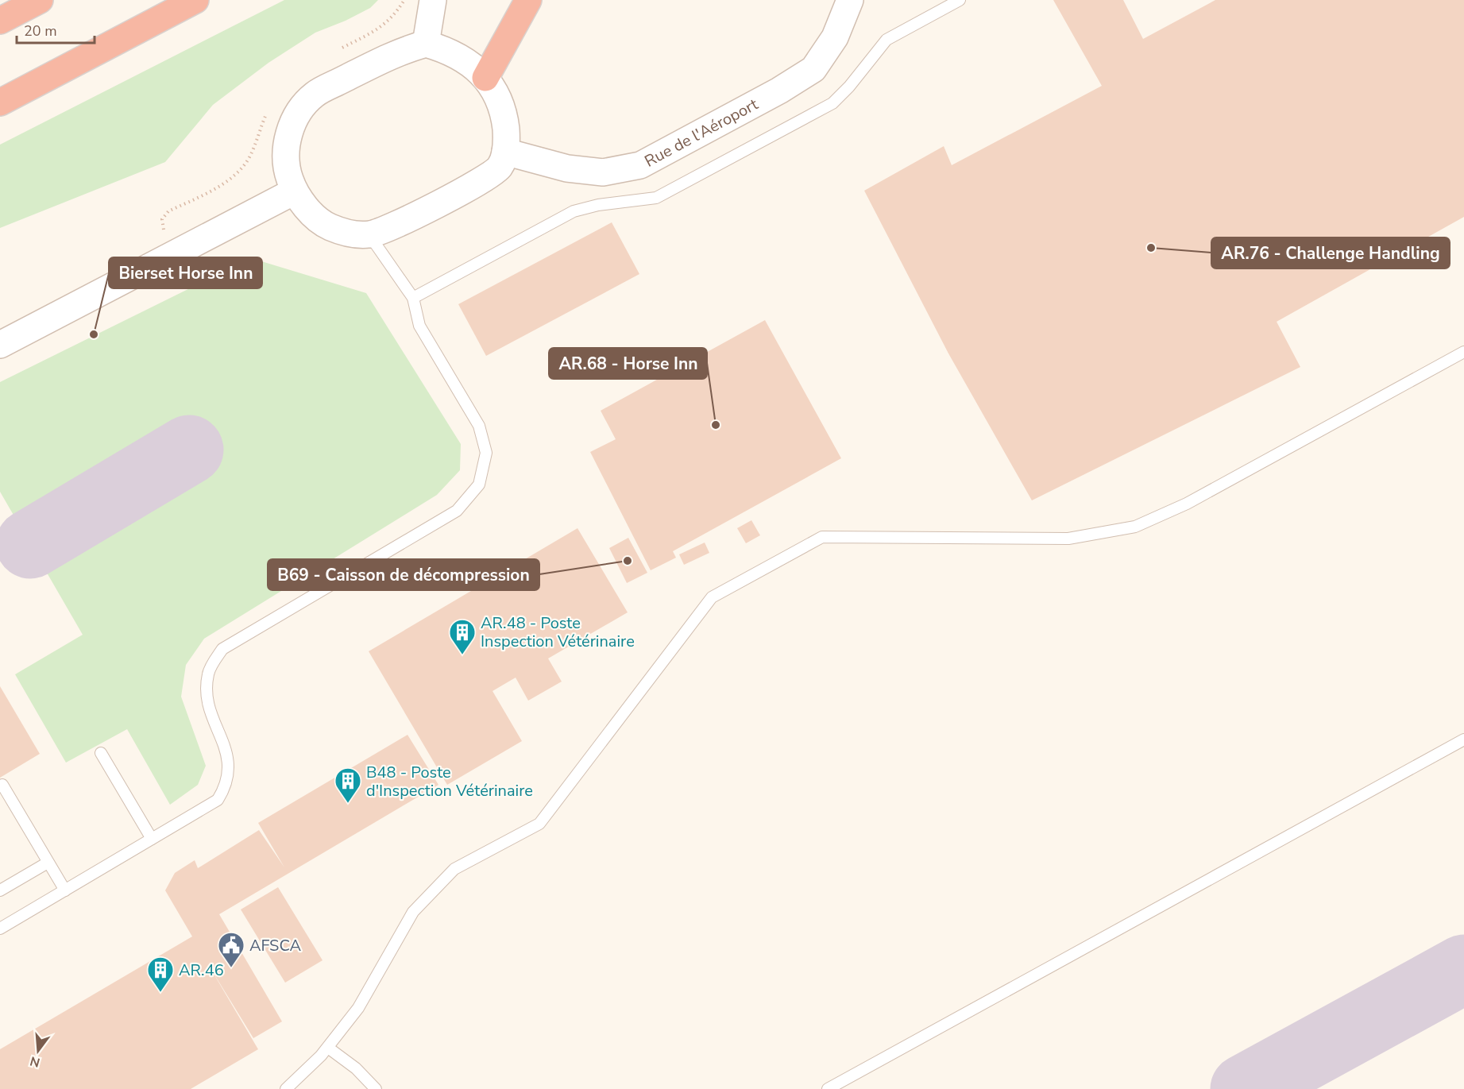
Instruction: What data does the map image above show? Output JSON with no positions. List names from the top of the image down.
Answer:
{
  "streets": {
    "street": ["Rue de l'Aéroport"]
  },
  "places": {
    "other": [
      "AR.76 - Challenge Handling",
      "Bierset Horse Inn",
      "AR.68 - Horse Inn",
      "B69 - Caisson de décompression"
    ],
    "building": ["AR.48 - Poste Inspection Vétérinaire", "B48 - Poste d'Inspection Vétérinaire", "AR.46"],
    "public building": ["AFSCA"]
  },
  "scale_bar": "20 m",
  "north": "bottom"
}
